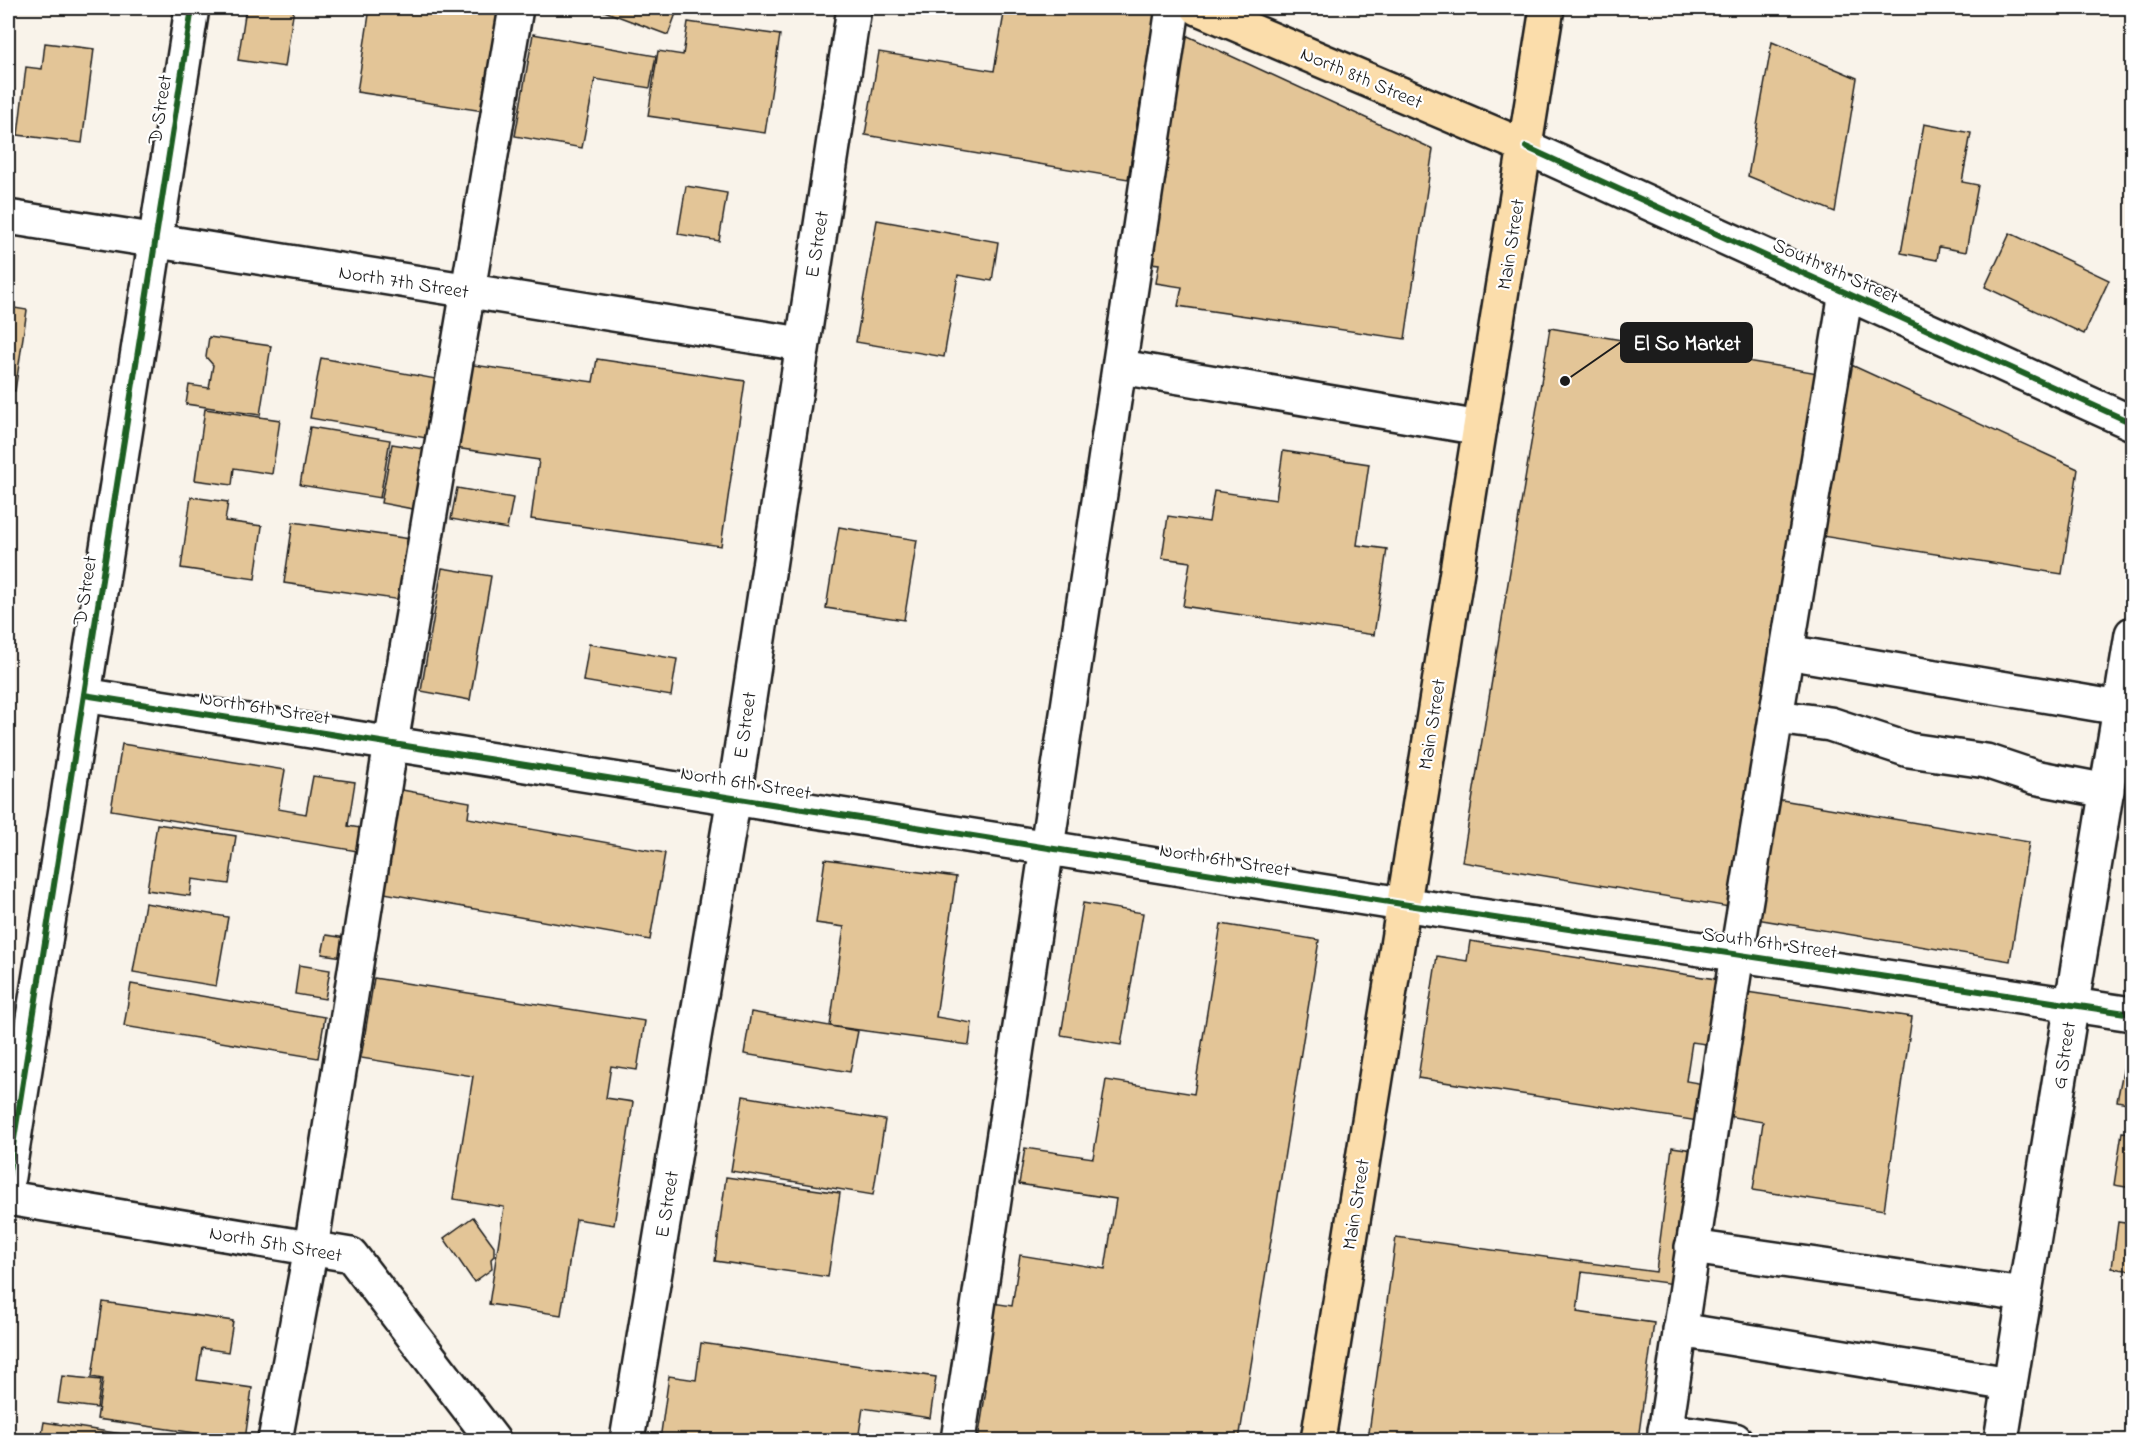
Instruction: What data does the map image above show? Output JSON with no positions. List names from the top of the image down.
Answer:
{
  "streets": {
    "main road": ["North 8th Street", "Main Street"],
    "street": [
      "D Street",
      "E Street",
      "South 8th Street",
      "North 7th Street",
      "North 6th Street",
      "South 6th Street",
      "G Street",
      "North 5th Street"
    ]
  },
  "crossings": [
    ["North 8th Street", "Main Street"],
    ["North 8th Street", "South 8th Street"],
    ["D Street", "North 7th Street"],
    ["D Street", "North 6th Street"],
    ["E Street", "North 7th Street"],
    ["E Street", "North 6th Street"],
    ["Main Street", "South 8th Street"],
    ["Main Street", "North 6th Street"],
    ["Main Street", "South 6th Street"],
    ["North 6th Street", "South 6th Street"],
    ["South 6th Street", "G Street"]
  ],
  "places": ["El So Market"]
}
